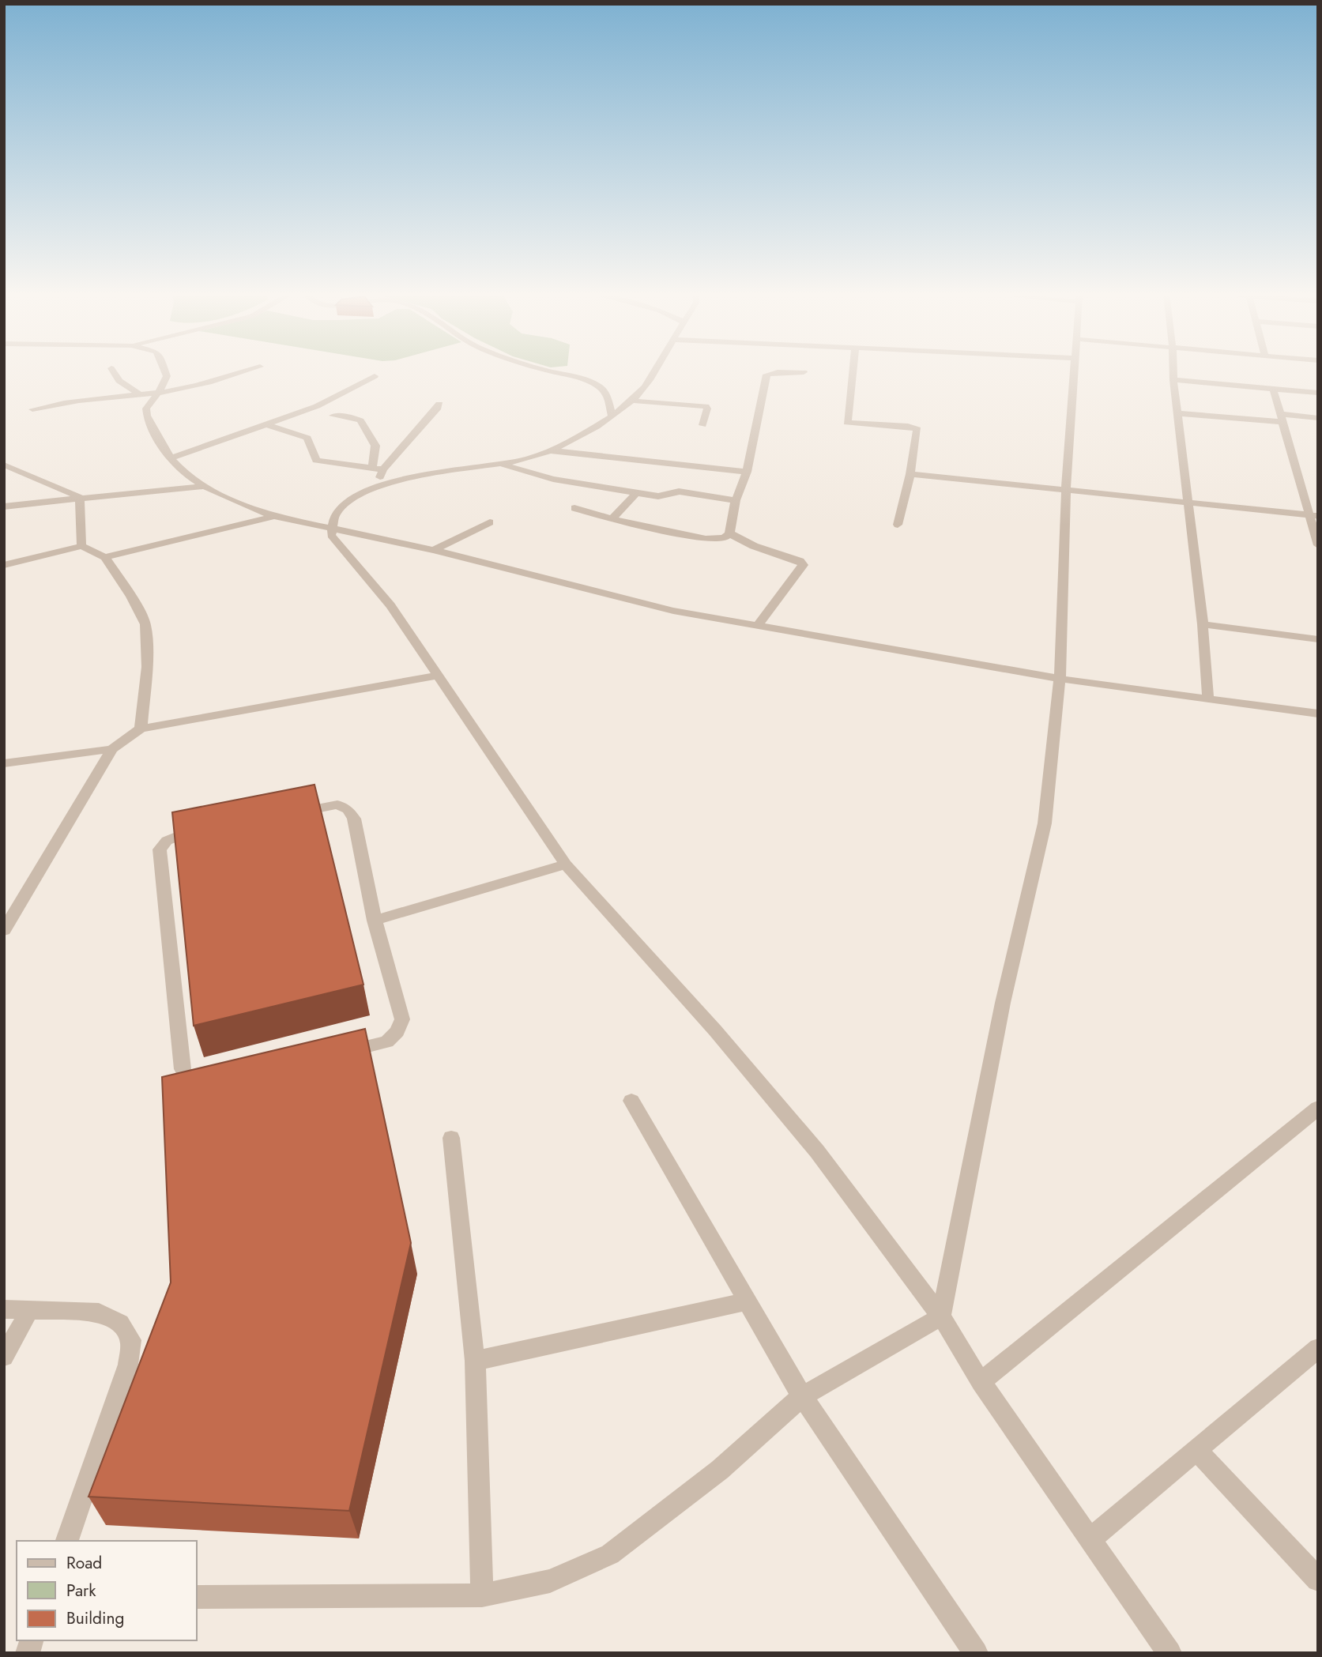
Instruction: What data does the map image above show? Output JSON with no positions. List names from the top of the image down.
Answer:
{
  "legend": ["Road", "Park", "Building"]
}
